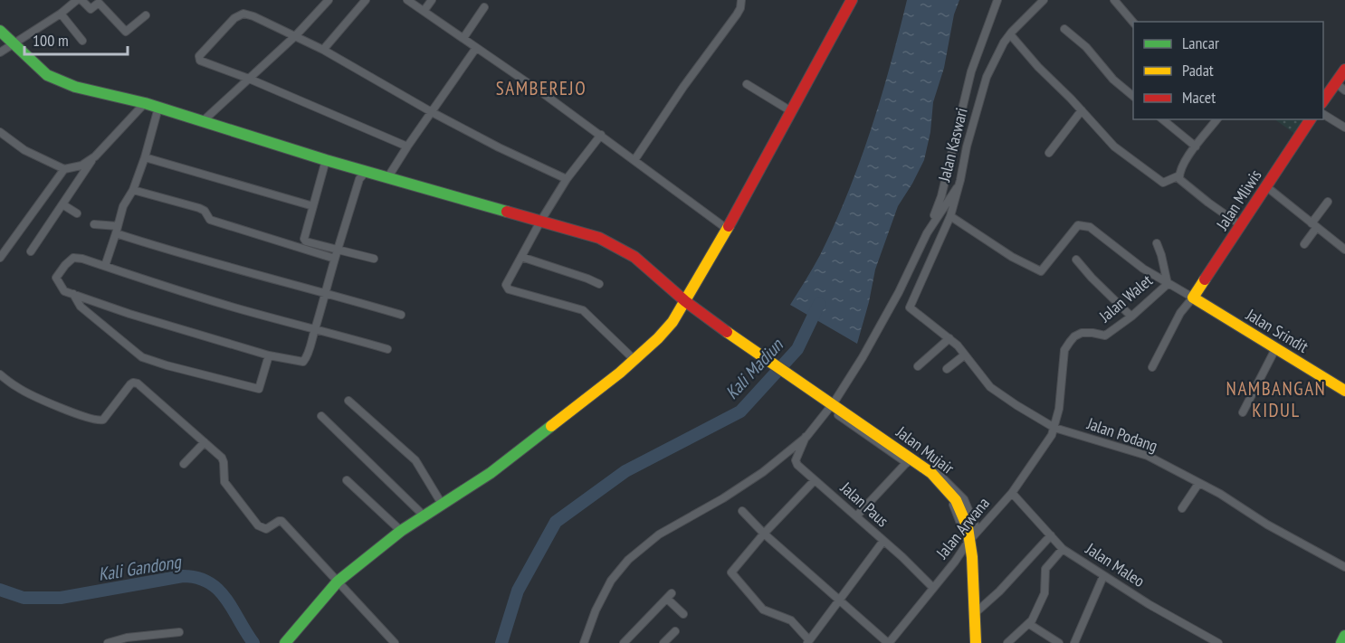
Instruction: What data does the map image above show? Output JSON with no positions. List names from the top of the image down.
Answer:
{
  "streets": {
    "main road": ["Jalan Mliwis", "Jalan Srindit", "Jalan Mujair"],
    "street": [
      "Jalan Kaswari",
      "Jalan Walet",
      "Jalan Podang",
      "Jalan Paus",
      "Jalan Arwana",
      "Jalan Maleo"
    ]
  },
  "crossings": [
    ["Jalan Kaswari", "Jalan Podang"],
    ["Jalan Mliwis", "Jalan Walet"],
    ["Jalan Mliwis", "Jalan Srindit"],
    ["Jalan Walet", "Jalan Srindit"],
    ["Jalan Walet", "Jalan Podang"],
    ["Jalan Walet", "Jalan Arwana"],
    ["Jalan Podang", "Jalan Arwana"],
    ["Jalan Mujair", "Jalan Arwana"],
    ["Jalan Paus", "Jalan Arwana"],
    ["Jalan Arwana", "Jalan Maleo"]
  ],
  "districts": ["SAMBEREJO", "NAMBANGAN KIDUL"],
  "water": ["Kali Madiun", "Kali Gandong"],
  "legend": ["Lancar", "Padat", "Macet"],
  "scale_bar": "100 m"
}
